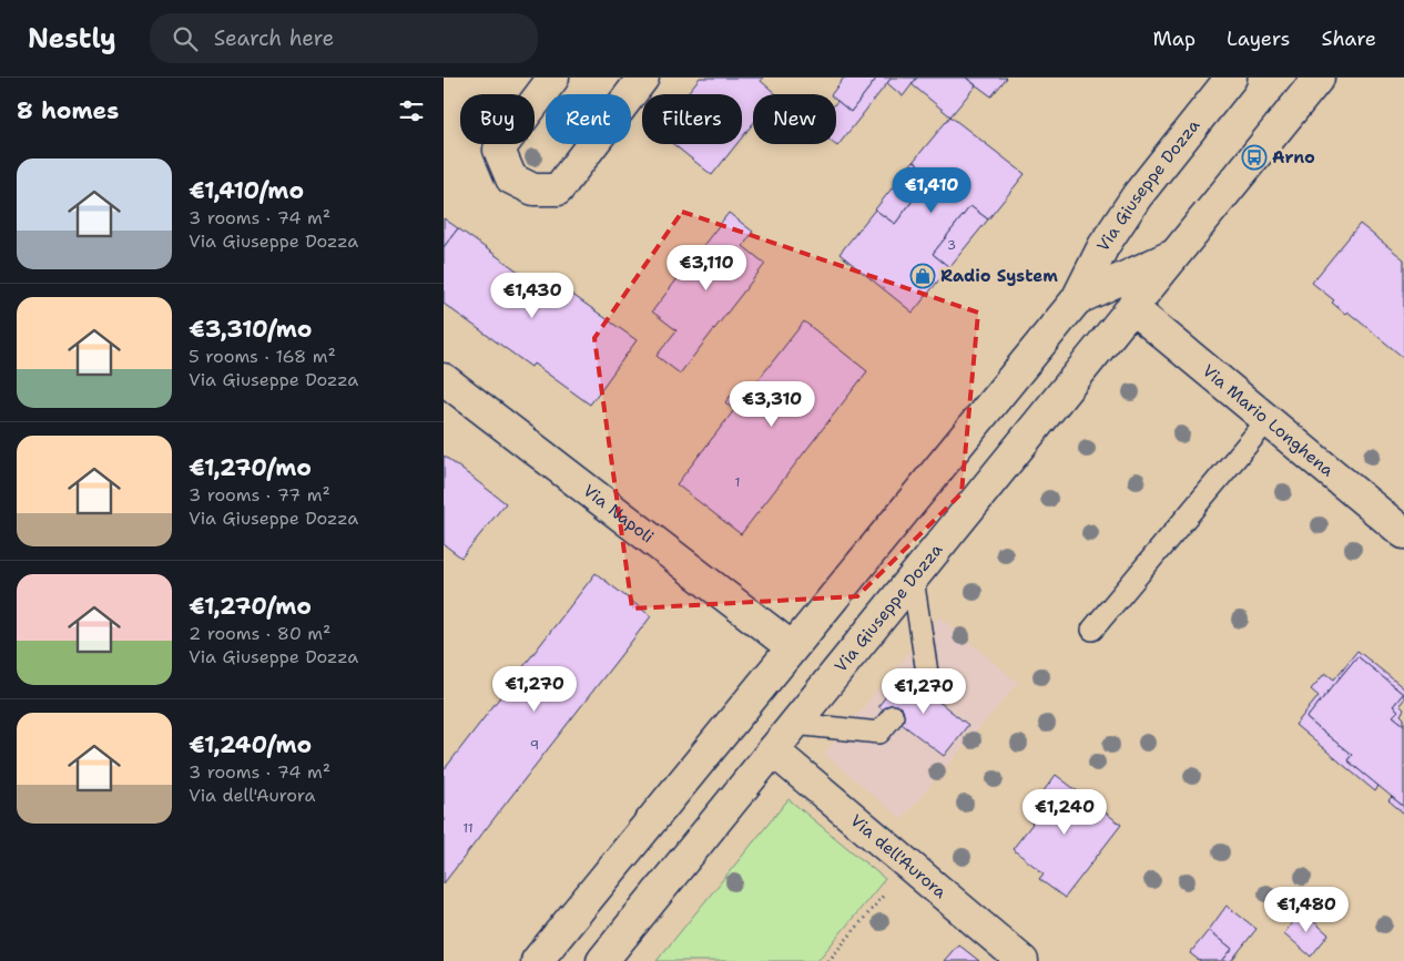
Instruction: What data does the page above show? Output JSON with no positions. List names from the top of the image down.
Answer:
{
  "streets": {
    "main road": [
      "Via Giuseppe Dozza",
      "Via Mario Longhena",
      "Via Napoli",
      "Via dell'Aurora"
    ]
  },
  "crossings": [
    ["Via Giuseppe Dozza", "Via Mario Longhena"],
    ["Via Giuseppe Dozza", "Via Napoli"],
    ["Via Giuseppe Dozza", "Via dell'Aurora"]
  ],
  "places": {
    "bus stop": ["Arno"],
    "shop": ["Radio System"]
  },
  "house_numbers": [
    "3",
    "1",
    "9",
    "11"
  ],
  "page": {
    "header": "Nestly",
    "search": "Search here",
    "nav": ["Map", "Layers", "Share"],
    "heading": "8 homes",
    "chip": [
      "Buy",
      "Rent",
      "Filters",
      "New"
    ],
    "list": [
      {
        "name": "€1,410/mo",
        "note": "3 rooms · 74 m² · Via Giuseppe Dozza"
      },
      {
        "name": "€3,310/mo",
        "note": "5 rooms · 168 m² · Via Giuseppe Dozza"
      },
      {
        "name": "€1,270/mo",
        "note": "3 rooms · 77 m² · Via Giuseppe Dozza"
      },
      {
        "name": "€1,270/mo",
        "note": "2 rooms · 80 m² · Via Giuseppe Dozza"
      },
      {
        "name": "€1,240/mo",
        "note": "3 rooms · 74 m² · Via dell'Aurora"
      }
    ],
    "price": [
      "€1,410",
      "€3,110",
      "€1,430",
      "€3,310",
      "€1,270",
      "€1,270",
      "€1,240",
      "€1,480"
    ]
  }
}
